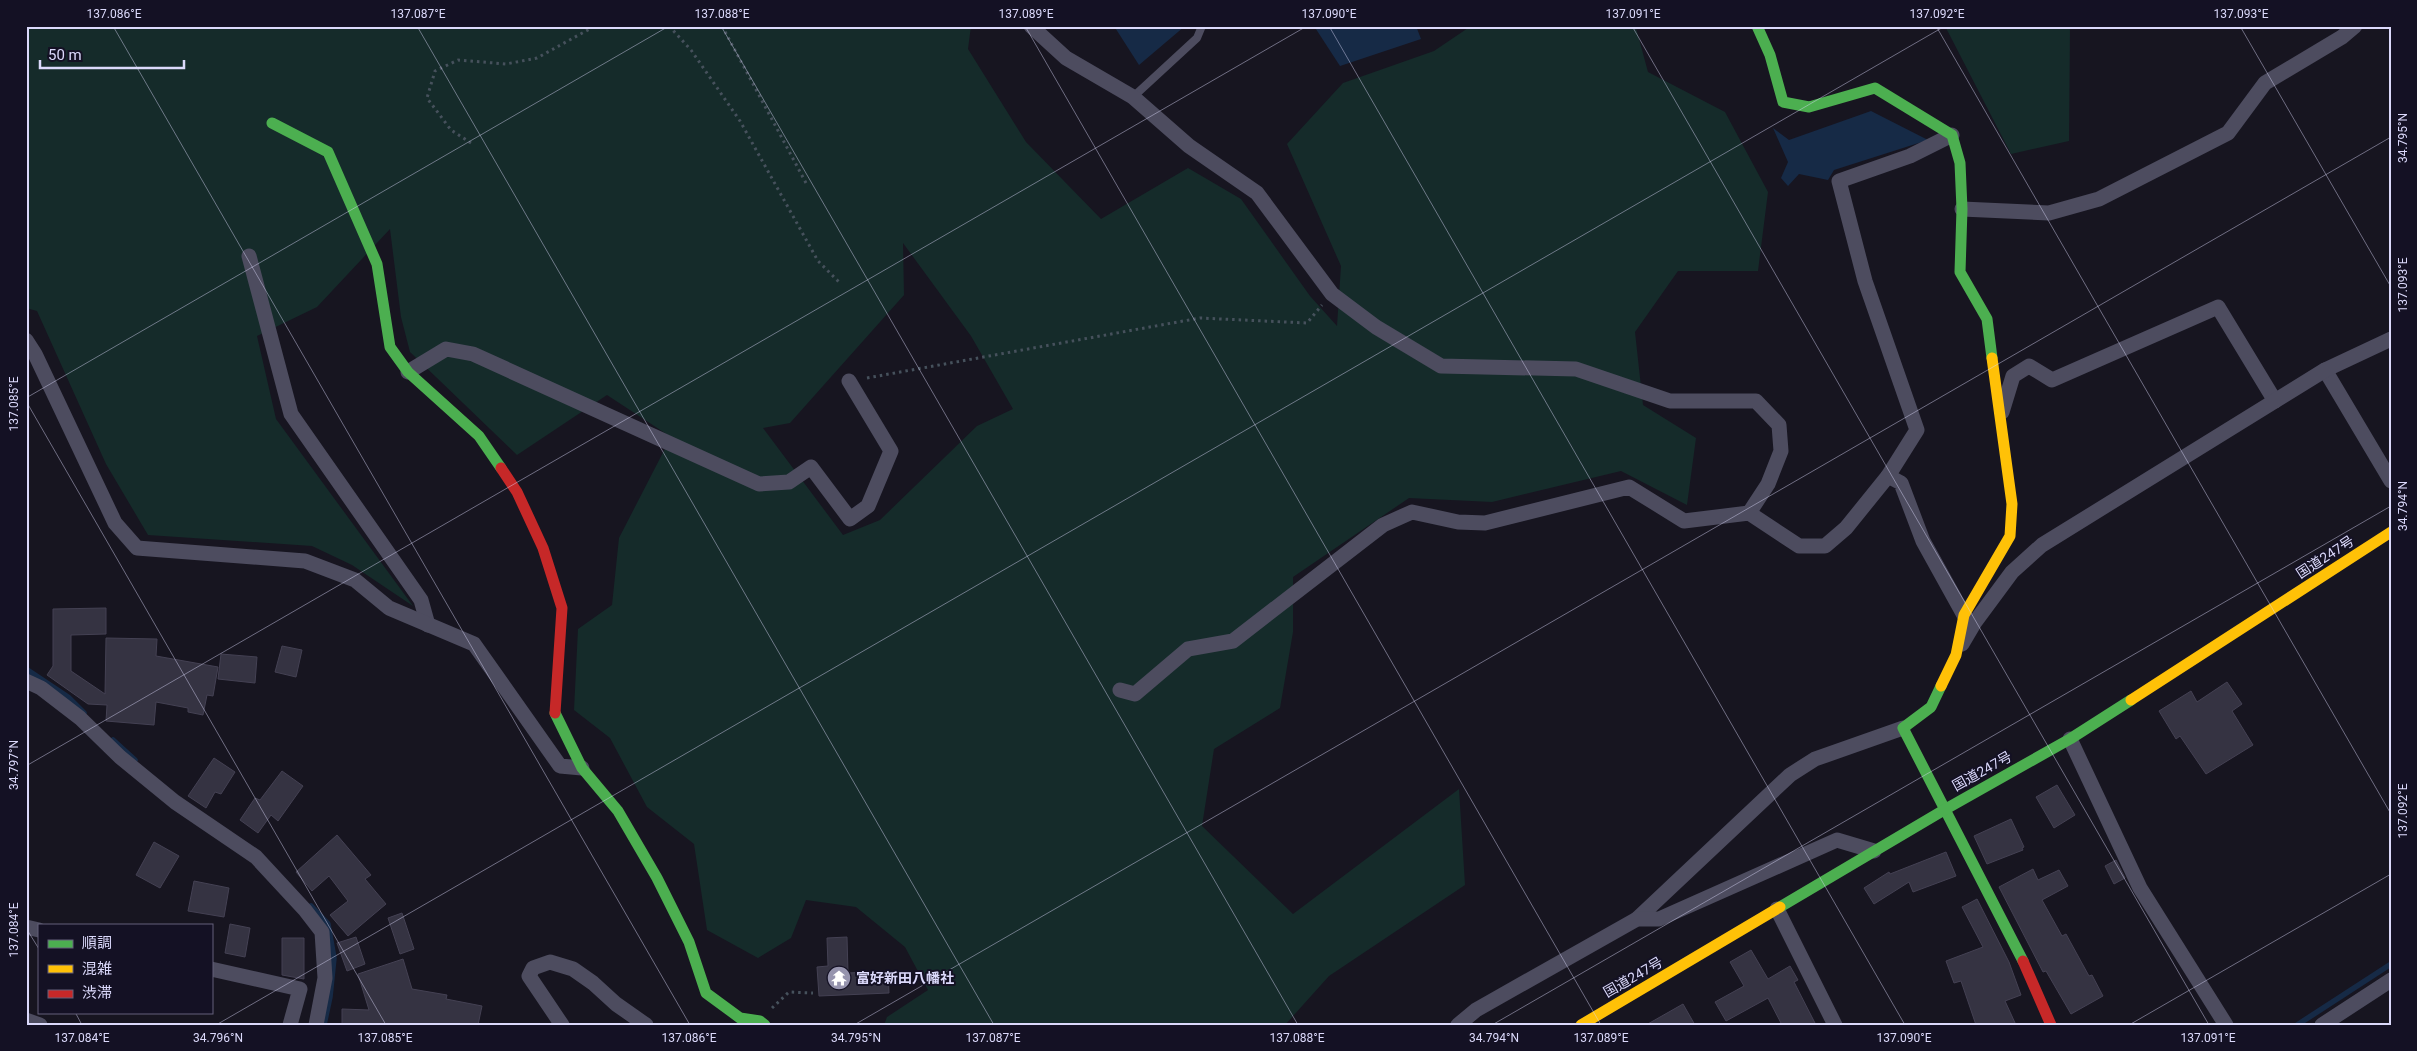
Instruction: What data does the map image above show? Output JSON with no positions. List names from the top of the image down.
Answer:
{
  "streets": {
    "main road": ["国道247号"]
  },
  "places": {
    "temple": ["富好新田八幡社"]
  },
  "legend": ["順調", "混雑", "渋滞"],
  "scale_bar": "50 m",
  "coordinates": [
    "137.086°E",
    "137.087°E",
    "137.088°E",
    "137.089°E",
    "137.090°E",
    "137.091°E",
    "137.092°E",
    "137.093°E",
    "34.795°N",
    "137.085°E",
    "34.794°N",
    "34.797°N",
    "137.084°E",
    "34.796°N"
  ]
}
